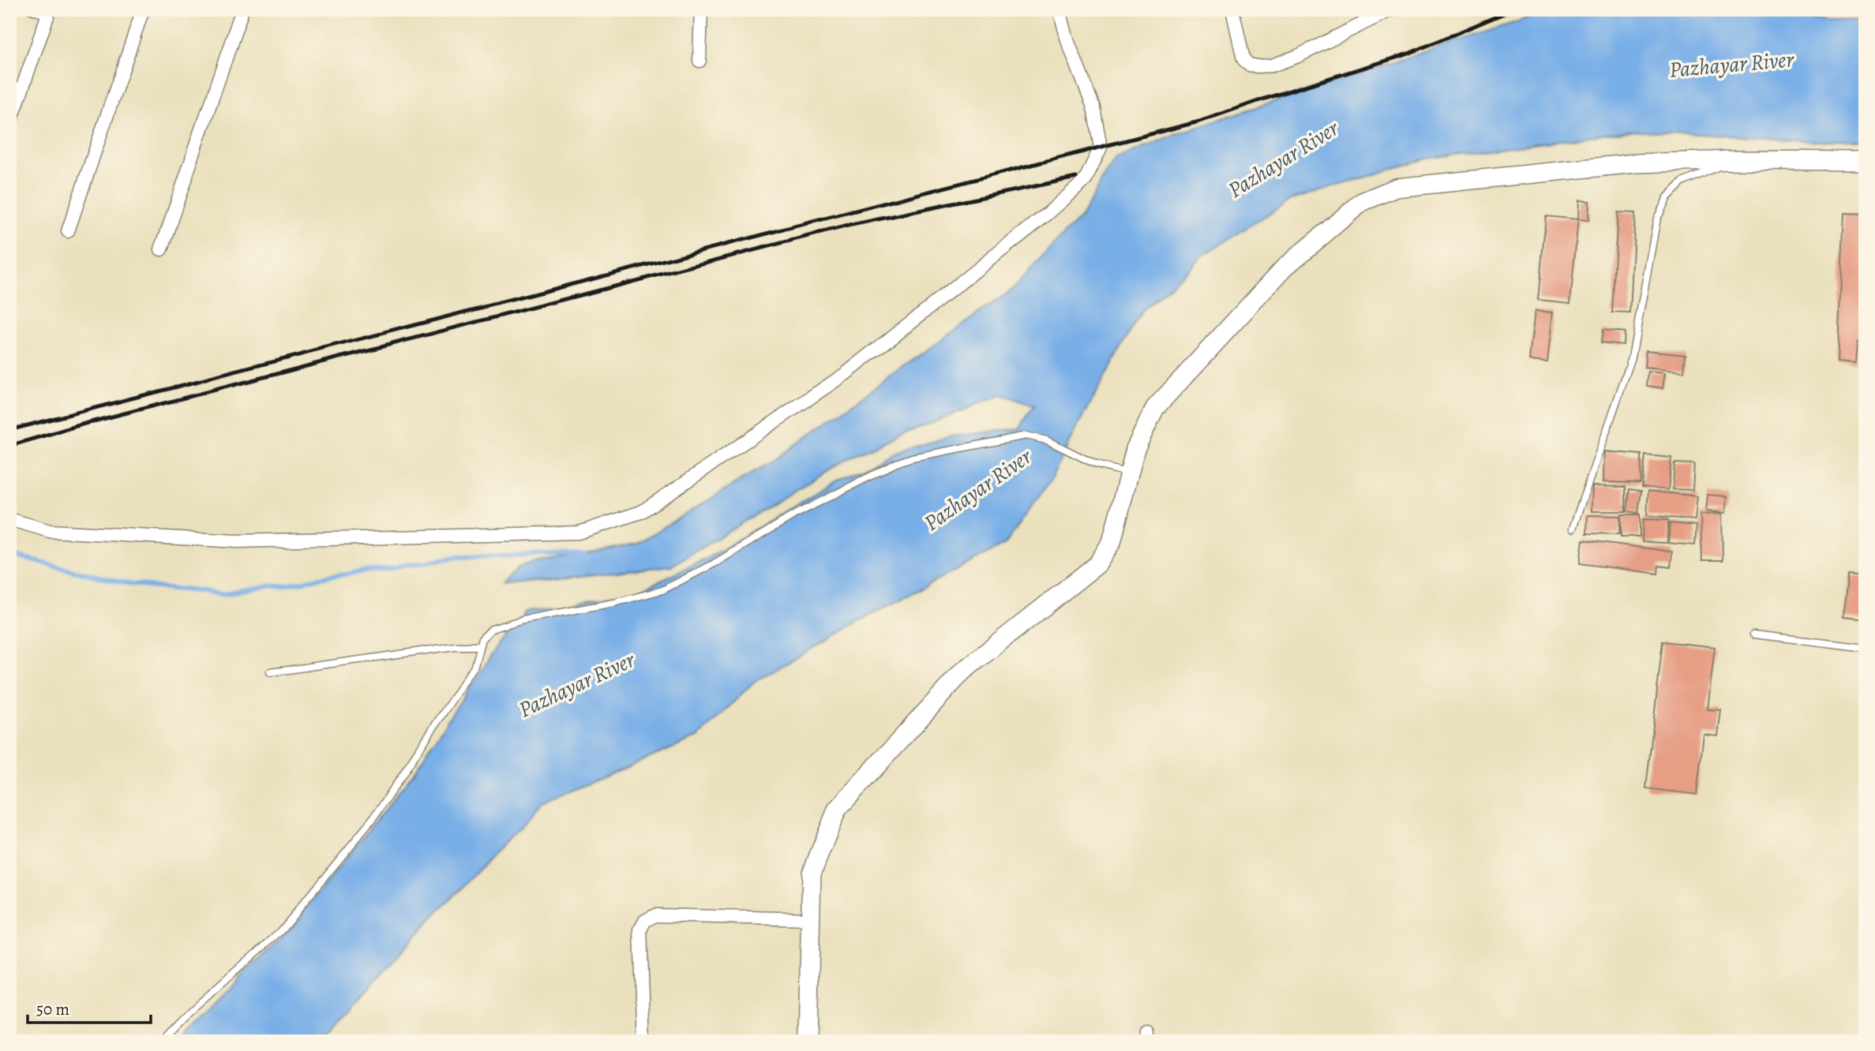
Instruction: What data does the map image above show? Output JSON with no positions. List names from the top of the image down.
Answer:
{
  "water": ["Pazhayar River"],
  "scale_bar": "50 m"
}
